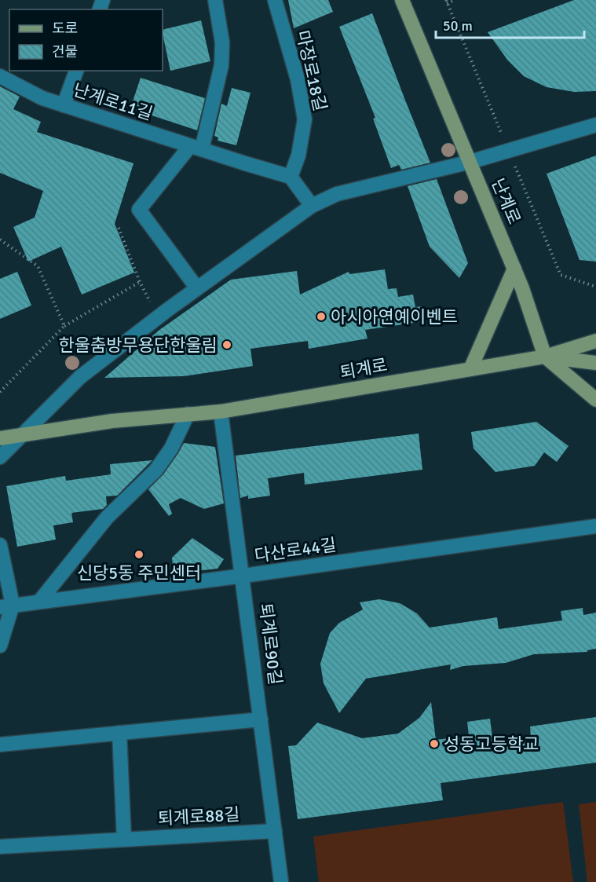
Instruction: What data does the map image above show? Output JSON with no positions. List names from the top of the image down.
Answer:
{
  "streets": {
    "main road": ["난계로", "퇴계로"],
    "street": [
      "마장로18길",
      "난계로11길",
      "다산로44길",
      "퇴계로90길",
      "퇴계로88길"
    ]
  },
  "crossings": [
    ["마장로18길", "난계로11길"],
    ["난계로", "퇴계로"],
    ["퇴계로", "퇴계로90길"],
    ["다산로44길", "퇴계로90길"],
    ["퇴계로90길", "퇴계로88길"]
  ],
  "places": [
    "아시아연예이벤트",
    "한울춤방무용단한울림",
    "신당5동 주민센터",
    "성동고등학교"
  ],
  "legend": ["도로", "건물"],
  "scale_bar": "50 m"
}
